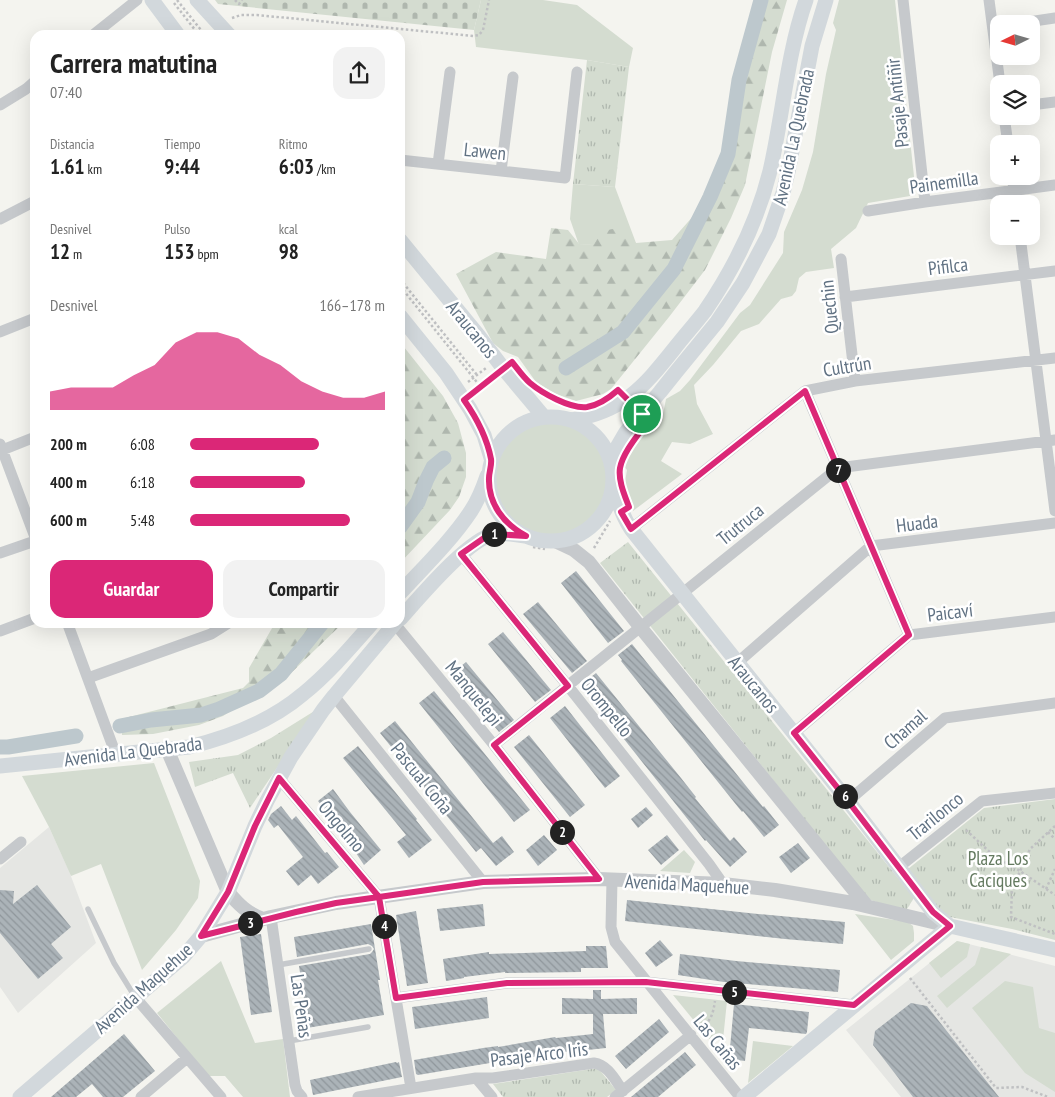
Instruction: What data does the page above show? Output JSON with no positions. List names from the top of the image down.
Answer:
{
  "streets": {
    "main road": ["Avenida La Quebrada", "Araucanos", "Avenida Maquehue"],
    "street": [
      "Pasaje Antiñir",
      "Lawen",
      "Painemilla",
      "Pifilca",
      "Quechin",
      "Cultrún",
      "Huada",
      "Trutruca",
      "Paicaví",
      "Manquelepi",
      "Orompello",
      "Chamal",
      "Pascual Coña",
      "Trarilonco",
      "Ongolmo",
      "Las Peñas",
      "Las Cañas",
      "Pasaje Arco Iris"
    ]
  },
  "crossings": [
    ["Pasaje Antiñir", "Painemilla"],
    ["Avenida La Quebrada", "Araucanos"],
    ["Pifilca", "Quechin"],
    ["Quechin", "Cultrún"],
    ["Araucanos", "Cultrún"],
    ["Araucanos", "Huada"],
    ["Araucanos", "Trutruca"],
    ["Araucanos", "Paicaví"],
    ["Araucanos", "Chamal"],
    ["Araucanos", "Trarilonco"],
    ["Araucanos", "Avenida Maquehue"],
    ["Trutruca", "Manquelepi"],
    ["Trutruca", "Orompello"],
    ["Manquelepi", "Avenida Maquehue"],
    ["Manquelepi", "Las Cañas"],
    ["Orompello", "Avenida Maquehue"],
    ["Pascual Coña", "Avenida Maquehue"],
    ["Ongolmo", "Avenida Maquehue"],
    ["Avenida Maquehue", "Las Peñas"],
    ["Avenida Maquehue", "Las Cañas"]
  ],
  "parks": ["Plaza Los Caciques"],
  "north": "left",
  "page": {
    "map_buttons": ["+", "−"],
    "heading": ["Carrera matutina", "07:40"],
    "stats": [
      ["Distancia", "1.61 km"],
      ["Tiempo", "9:44"],
      ["Ritmo", "6:03 /km"],
      ["Desnivel", "12 m"],
      ["Pulso", "153 bpm"],
      ["kcal", "98"]
    ],
    "chart": ["Desnivel", "166–178 m"],
    "list": [
      {
        "name": "200 m",
        "note": "6:08"
      },
      {
        "name": "400 m",
        "note": "6:18"
      },
      {
        "name": "600 m",
        "note": "5:48"
      }
    ],
    "pins": [
      "7",
      "1",
      "6",
      "2",
      "3",
      "4",
      "5"
    ],
    "buttons": ["Guardar", "Compartir"]
  }
}
